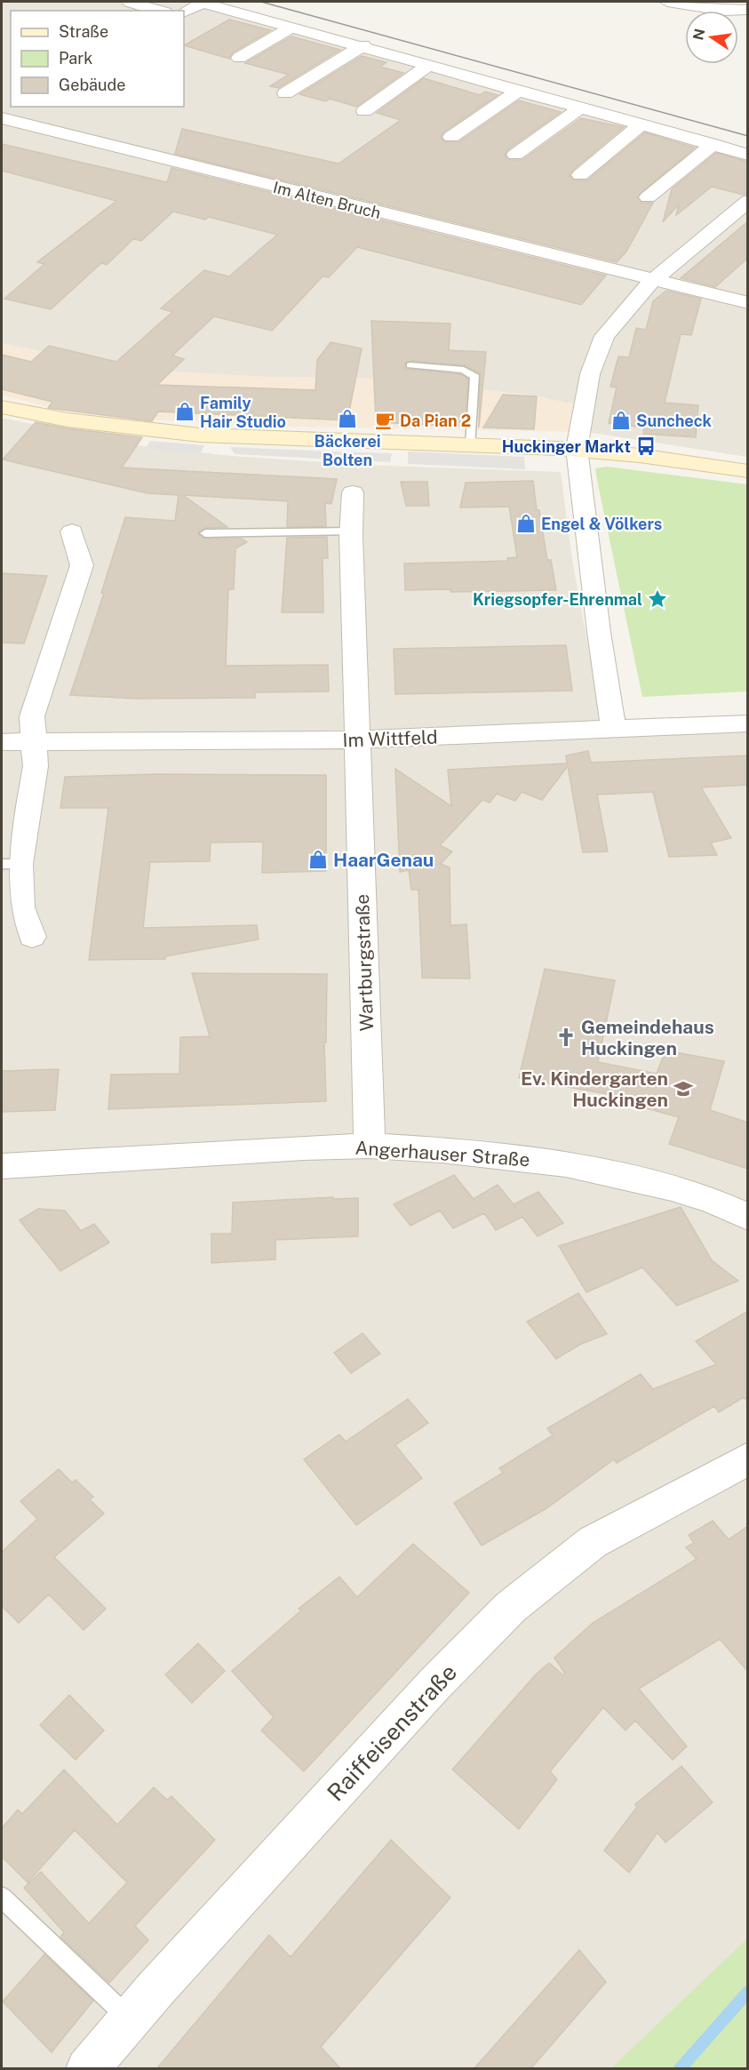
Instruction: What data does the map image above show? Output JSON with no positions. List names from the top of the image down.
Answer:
{
  "streets": {
    "street": [
      "Im Alten Bruch",
      "Im Wittfeld",
      "Wartburgstraße",
      "Angerhauser Straße",
      "Raiffeisenstraße"
    ]
  },
  "crossings": [
    ["Im Wittfeld", "Wartburgstraße"],
    ["Wartburgstraße", "Angerhauser Straße"]
  ],
  "places": {
    "shop": [
      "Family Hair Studio",
      "Bäckerei Bolten",
      "Suncheck",
      "Engel & Völkers",
      "HaarGenau"
    ],
    "cafe": ["Da Pian 2"],
    "bus stop": ["Huckinger Markt"],
    "place": ["Kriegsopfer-Ehrenmal"],
    "church": ["Gemeindehaus Huckingen"],
    "school or university": ["Ev. Kindergarten Huckingen"]
  },
  "legend": ["Straße", "Park", "Gebäude"],
  "north": "left"
}
